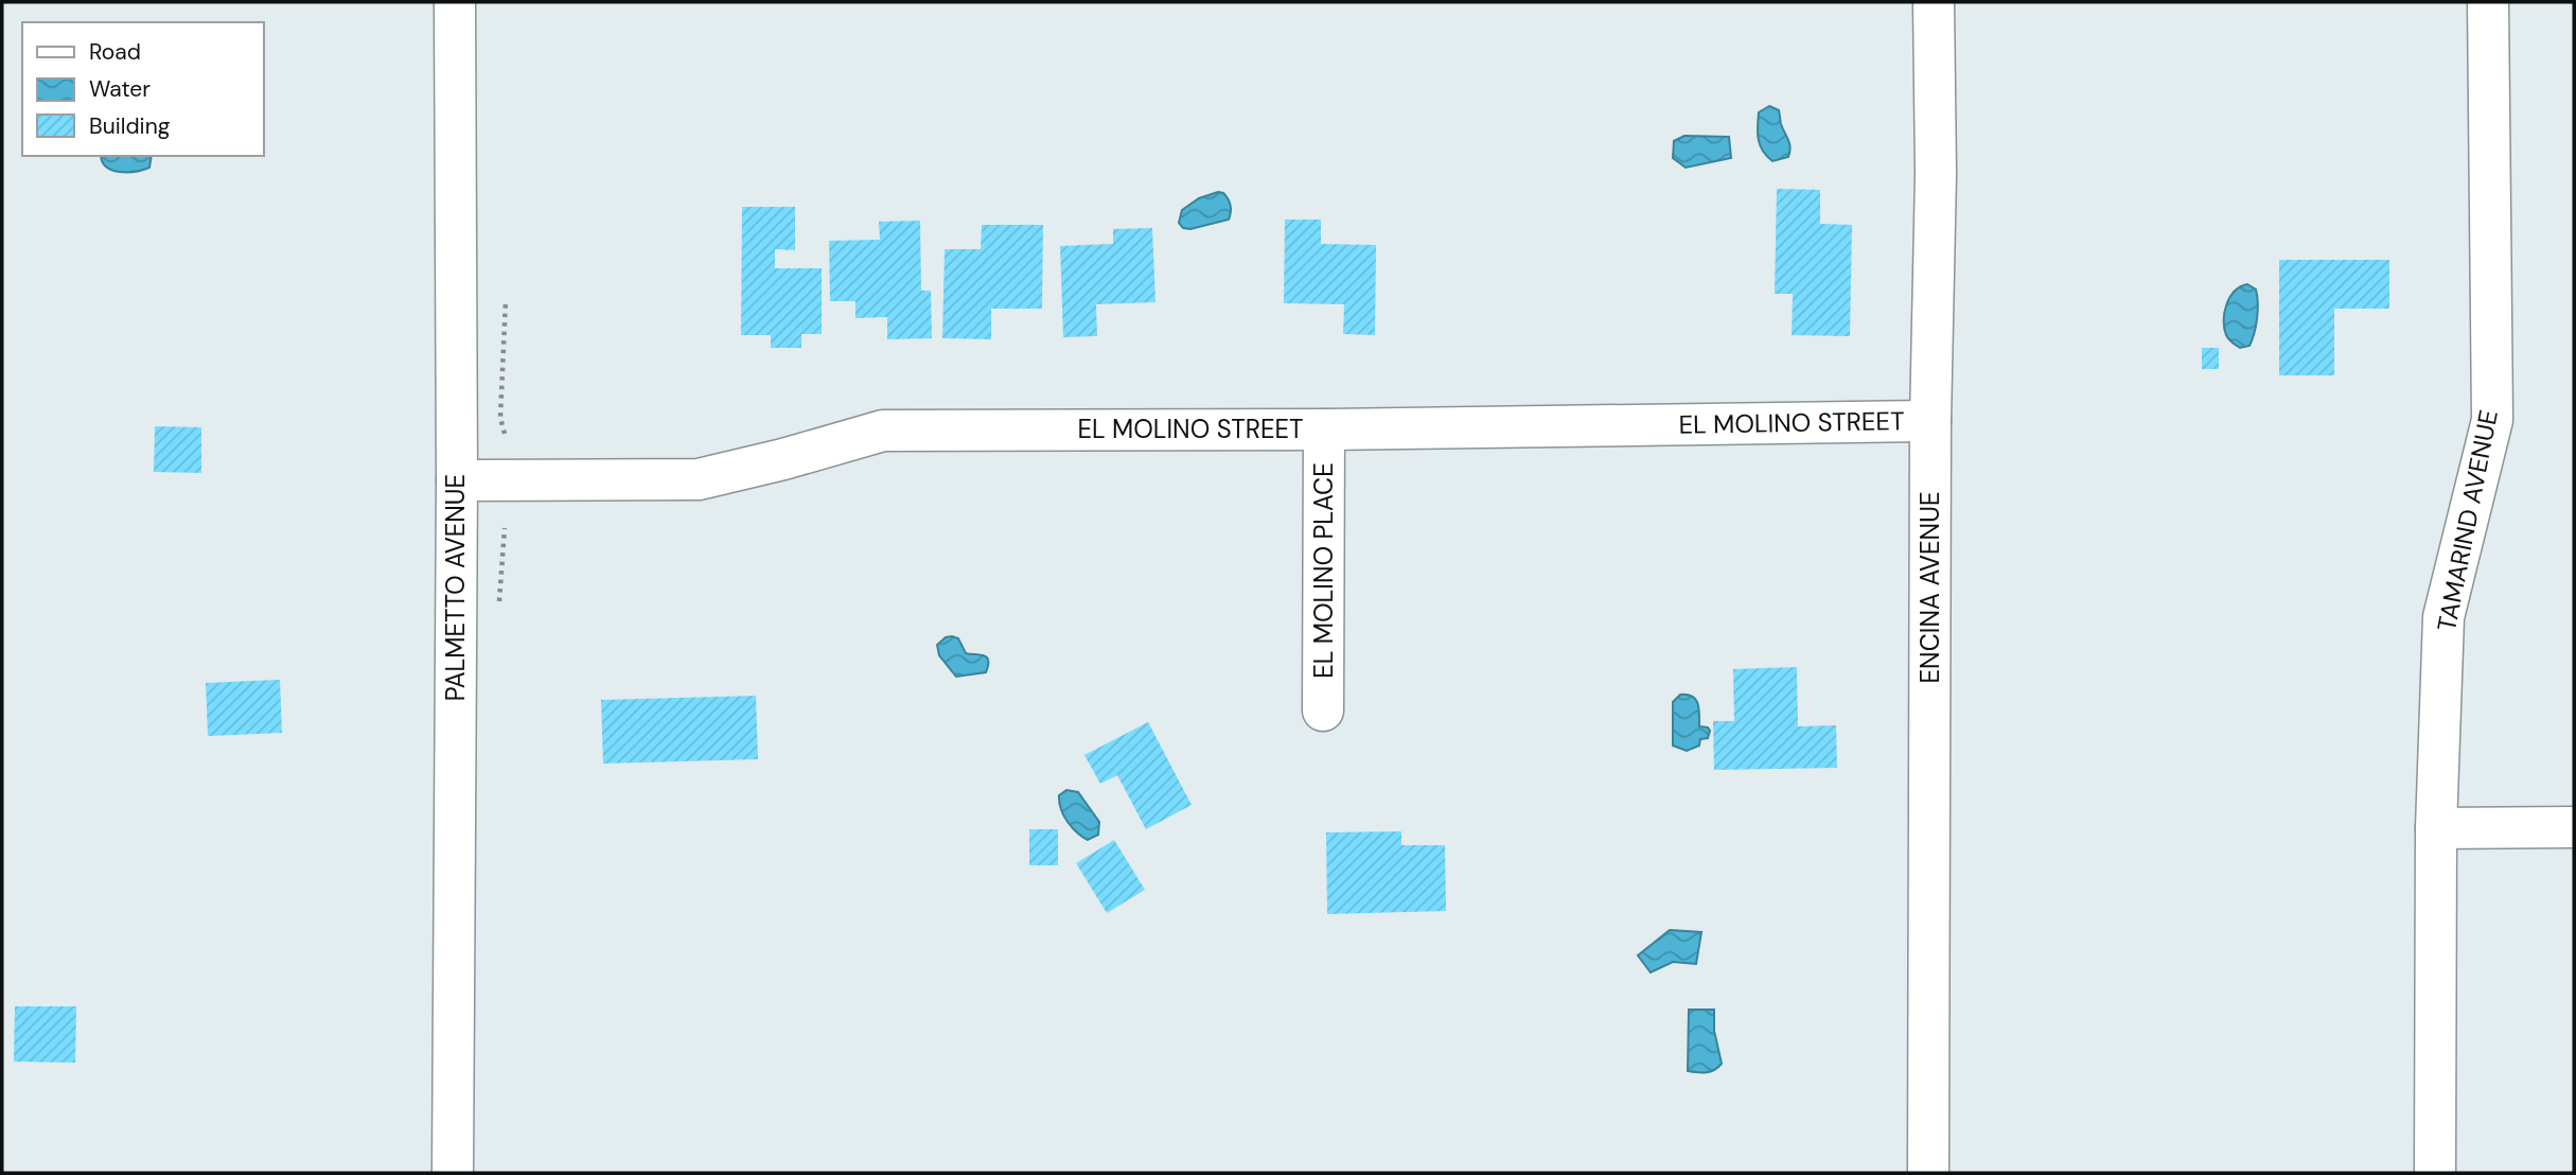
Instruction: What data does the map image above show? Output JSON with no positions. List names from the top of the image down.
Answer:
{
  "streets": {
    "street": [
      "EL MOLINO STREET",
      "TAMARIND AVENUE",
      "EL MOLINO PLACE",
      "PALMETTO AVENUE",
      "ENCINA AVENUE"
    ]
  },
  "crossings": [
    ["EL MOLINO STREET", "EL MOLINO PLACE"],
    ["EL MOLINO STREET", "PALMETTO AVENUE"],
    ["EL MOLINO STREET", "ENCINA AVENUE"]
  ],
  "legend": ["Road", "Water", "Building"]
}
